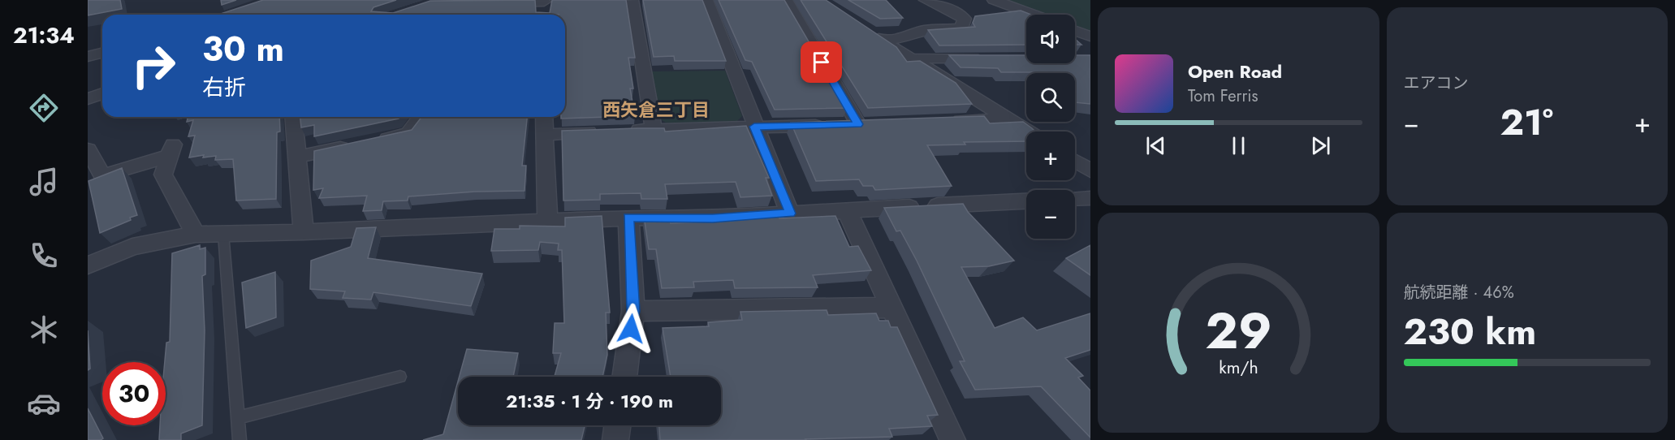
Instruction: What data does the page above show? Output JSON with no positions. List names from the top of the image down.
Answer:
{
  "districts": ["西矢倉三丁目"],
  "page": {
    "tabs": "21:34",
    "tile": [
      "エアコン",
      ["航続距離 · 46%", "230 km"]
    ],
    "map_buttons": ["+", "−"],
    "turn": ["30 m", "右折"],
    "song": ["Open Road", "Tom Ferris"],
    "heat": ["−", "21°", "+"],
    "limit": "30",
    "trip": "21:35 · 1 分 · 190 m",
    "gauge": ["29", "km/h"]
  }
}
